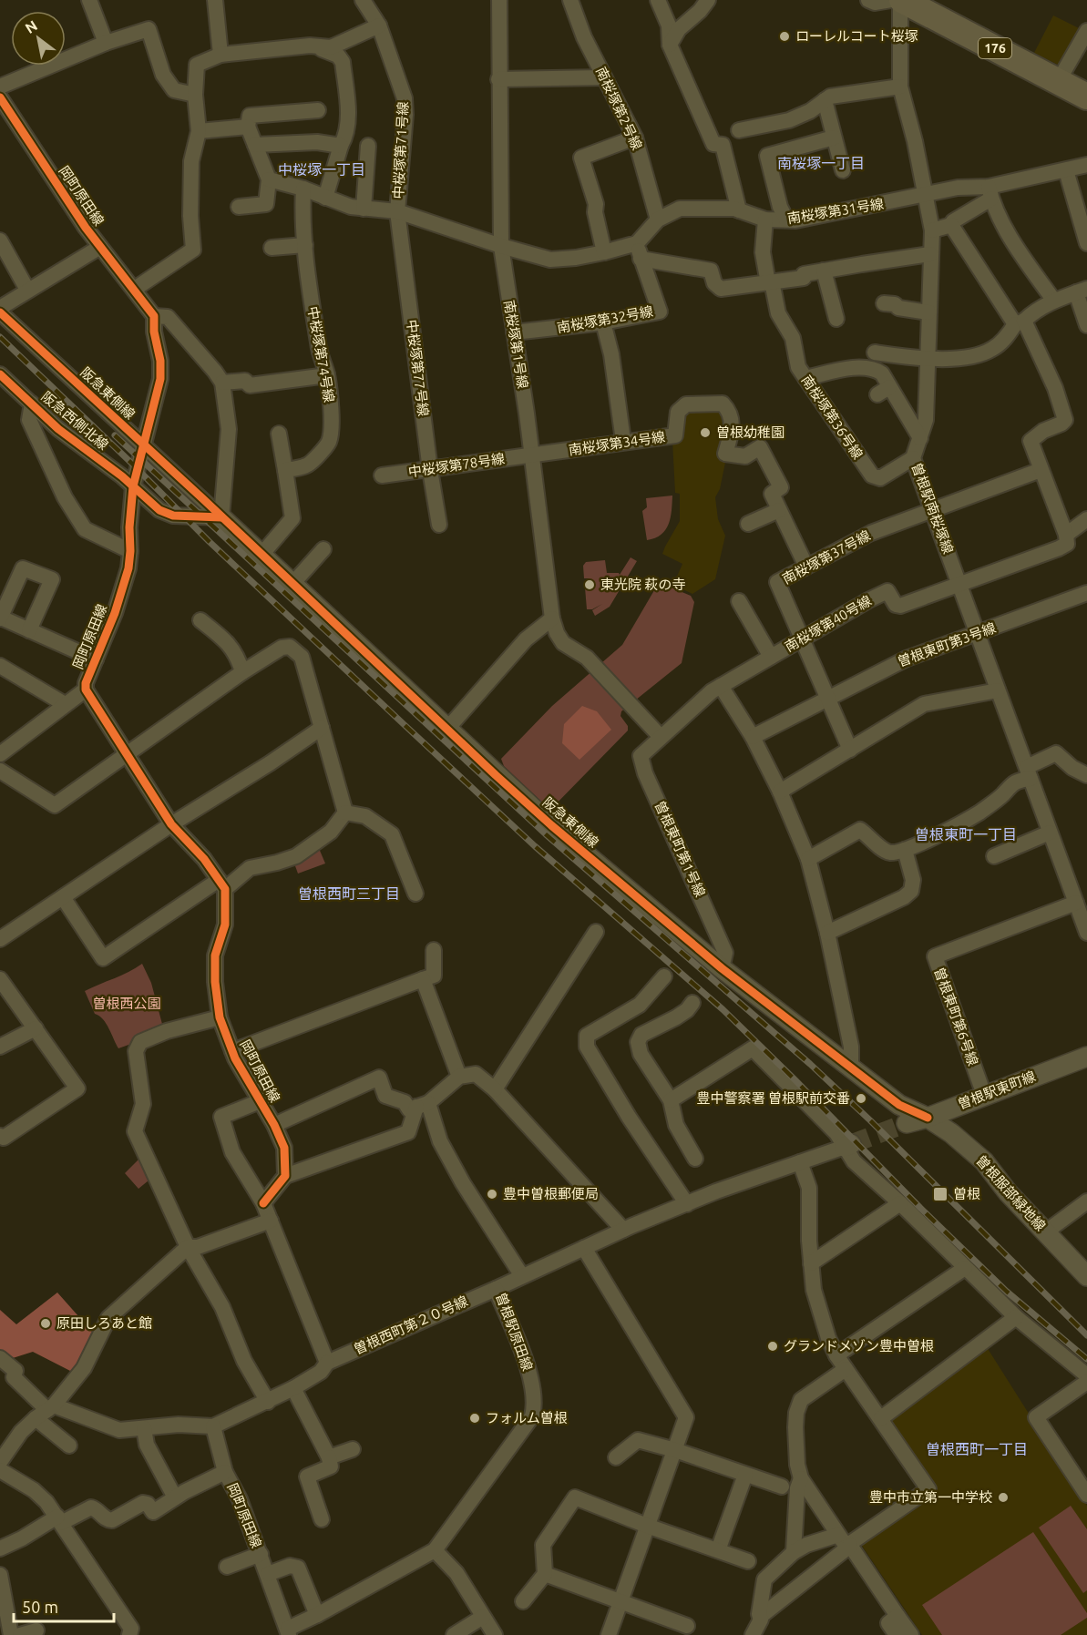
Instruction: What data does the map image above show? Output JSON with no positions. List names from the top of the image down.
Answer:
{
  "streets": {
    "highway": ["176"],
    "street": [
      "南桜塚第2号線",
      "中桜塚第71号線",
      "岡町原田線",
      "南桜塚第31号線",
      "南桜塚第32号線",
      "南桜塚第1号線",
      "中桜塚第74号線",
      "中桜塚第77号線",
      "阪急東側線",
      "南桜塚第36号線",
      "阪急西側北線",
      "南桜塚第34号線",
      "中桜塚第78号線",
      "曽根駅南桜塚線",
      "南桜塚第37号線",
      "南桜塚第40号線",
      "曽根東町第3号線",
      "曽根東町第1号線",
      "曽根東町第6号線",
      "曽根駅東町線",
      "曽根服部緑地線",
      "曽根西町第２０号線",
      "曽根駅原田線"
    ]
  },
  "crossings": [
    ["176", "曽根駅南桜塚線"],
    ["南桜塚第2号線", "南桜塚第31号線"],
    ["中桜塚第71号線", "中桜塚第77号線"],
    ["岡町原田線", "阪急東側線"],
    ["岡町原田線", "阪急西側北線"],
    ["岡町原田線", "曽根駅原田線"],
    ["南桜塚第31号線", "南桜塚第32号線"],
    ["南桜塚第31号線", "南桜塚第36号線"],
    ["南桜塚第31号線", "曽根駅南桜塚線"],
    ["南桜塚第32号線", "南桜塚第1号線"],
    ["南桜塚第1号線", "南桜塚第34号線"],
    ["南桜塚第1号線", "中桜塚第78号線"],
    ["南桜塚第1号線", "南桜塚第40号線"],
    ["南桜塚第1号線", "曽根東町第1号線"],
    ["中桜塚第77号線", "中桜塚第78号線"],
    ["阪急東側線", "曽根東町第1号線"],
    ["阪急東側線", "曽根駅東町線"],
    ["阪急東側線", "曽根服部緑地線"],
    ["南桜塚第36号線", "曽根駅南桜塚線"],
    ["南桜塚第34号線", "中桜塚第78号線"],
    ["曽根駅南桜塚線", "南桜塚第37号線"],
    ["曽根駅南桜塚線", "南桜塚第40号線"],
    ["曽根駅南桜塚線", "曽根東町第3号線"],
    ["曽根駅南桜塚線", "曽根東町第6号線"],
    ["南桜塚第37号線", "南桜塚第40号線"],
    ["南桜塚第40号線", "曽根東町第1号線"],
    ["曽根東町第6号線", "曽根駅東町線"],
    ["曽根駅東町線", "曽根服部緑地線"],
    ["曽根西町第２０号線", "曽根駅原田線"]
  ],
  "districts": [
    "南桜塚一丁目",
    "中桜塚一丁目",
    "曽根東町一丁目",
    "曽根西町三丁目",
    "曽根西町一丁目"
  ],
  "parks": ["曽根西公園"],
  "places": {
    "other": [
      "ローレルコート桜塚",
      "曽根幼稚園",
      "東光院 萩の寺",
      "豊中警察署 曽根駅前交番",
      "豊中曽根郵便局",
      "原田しろあと館",
      "グランドメゾン豊中曽根",
      "フォルム曽根",
      "豊中市立第一中学校"
    ],
    "transit": ["曽根"]
  },
  "scale_bar": "50 m",
  "north": "top left"
}
